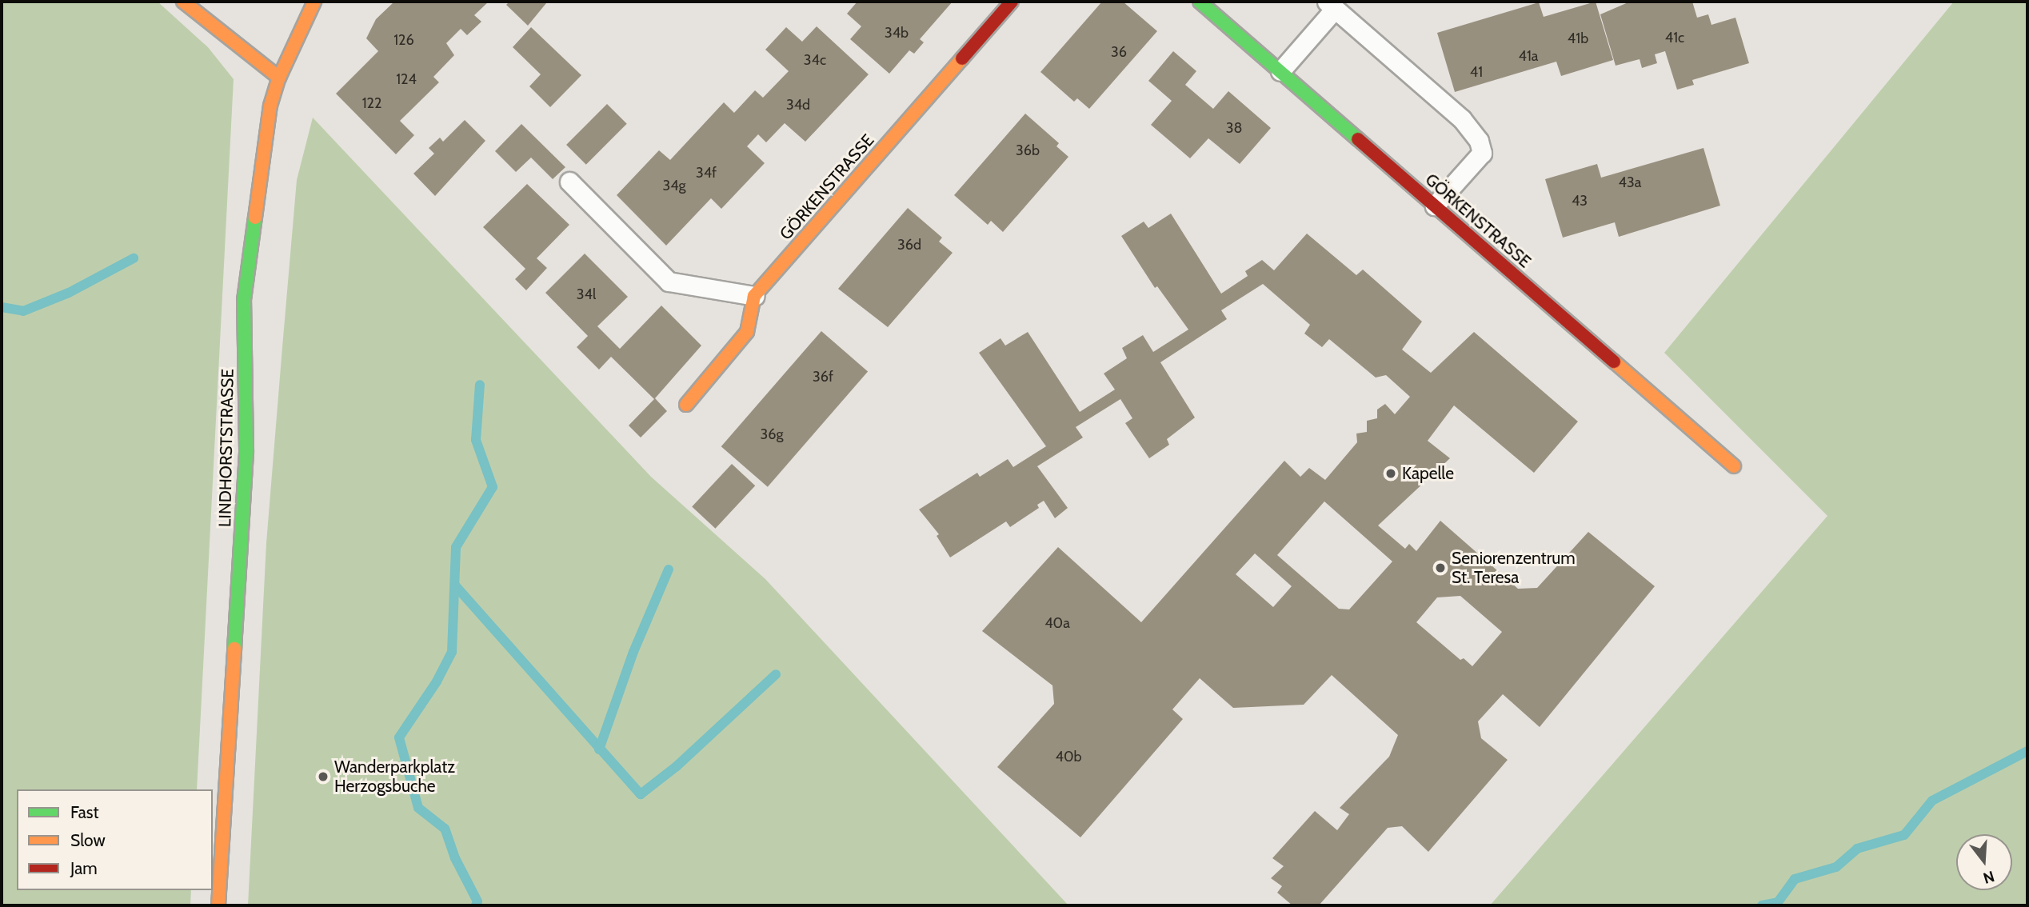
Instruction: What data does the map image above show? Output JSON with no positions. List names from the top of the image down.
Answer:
{
  "streets": {
    "street": ["GÖRKENSTRASSE", "LINDHORSTSTRASSE"]
  },
  "places": ["Kapelle", "Seniorenzentrum St. Teresa", "Wanderparkplatz Herzogsbuche"],
  "house_numbers": [
    "34b",
    "41c",
    "41b",
    "126",
    "36",
    "41a",
    "34c",
    "41",
    "124",
    "122",
    "34d",
    "38",
    "36b",
    "34f",
    "43a",
    "34g",
    "43",
    "36d",
    "34l",
    "36f",
    "36g",
    "40a",
    "40b"
  ],
  "legend": ["Fast", "Slow", "Jam"],
  "north": "bottom"
}
